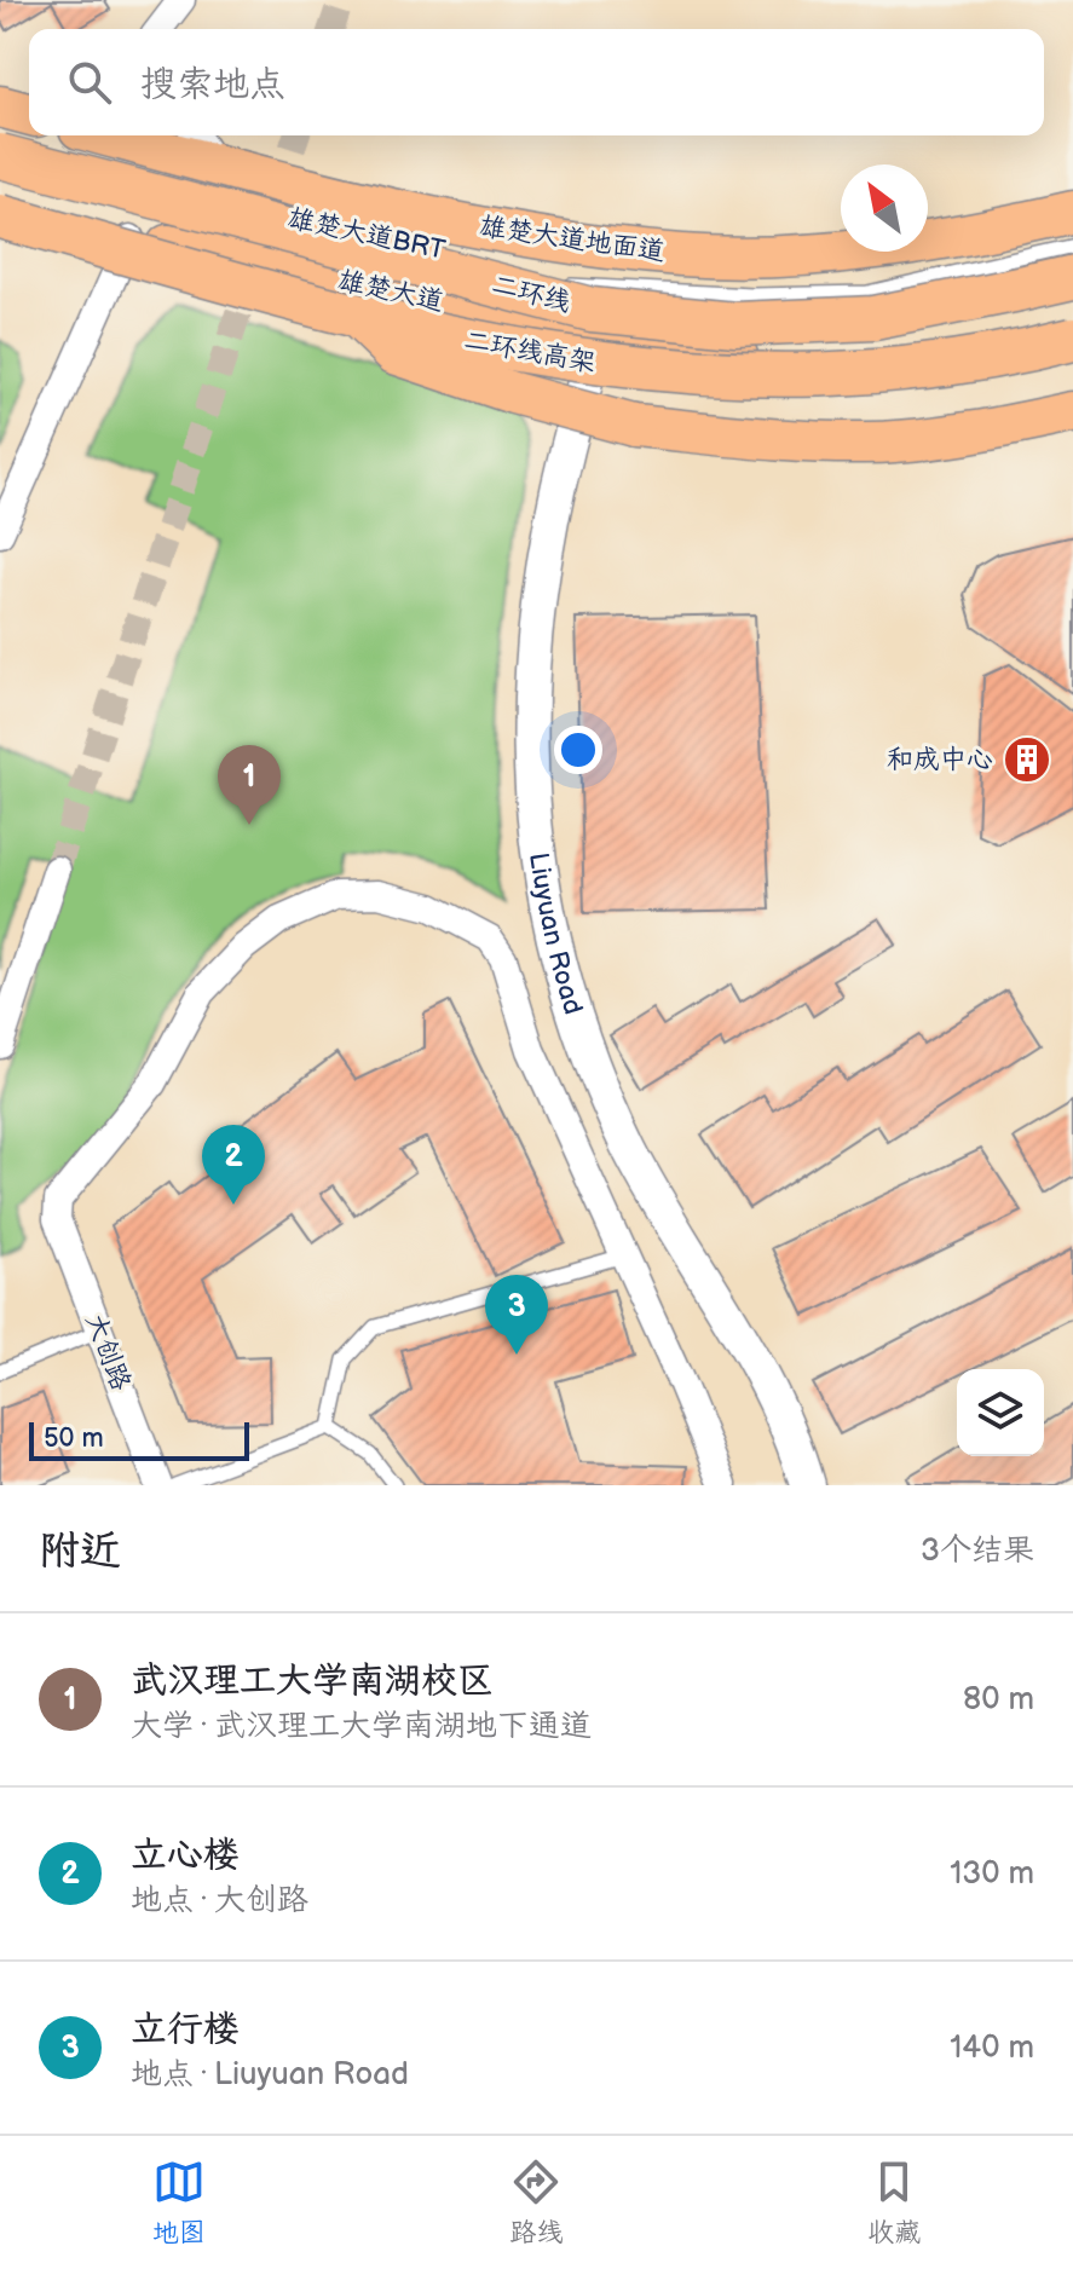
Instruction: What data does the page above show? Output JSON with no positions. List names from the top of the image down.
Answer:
{
  "streets": {
    "highway": ["二环线", "二环线高架"],
    "main road": ["雄楚大道地面道", "雄楚大道"],
    "street": ["Liuyuan Road", "大创路"],
    "lane": ["雄楚大道BRT"]
  },
  "crossings": [
    ["雄楚大道", "Liuyuan Road"]
  ],
  "places": {
    "building": ["和成中心"]
  },
  "scale_bar": "50 m",
  "north": "top left",
  "page": {
    "search": "搜索地点",
    "pins": ["1", "2", "3"],
    "scale": "50 m",
    "heading": ["附近", "3个结果"],
    "list": [
      {
        "mark": "1",
        "name": "武汉理工大学南湖校区",
        "note": "大学 · 武汉理工大学南湖地下通道",
        "value": "80 m"
      },
      {
        "mark": "2",
        "name": "立心楼",
        "note": "地点 · 大创路",
        "value": "130 m"
      },
      {
        "mark": "3",
        "name": "立行楼",
        "note": "地点 · Liuyuan Road",
        "value": "140 m"
      }
    ],
    "nav": ["地图", "路线", "收藏"]
  }
}
